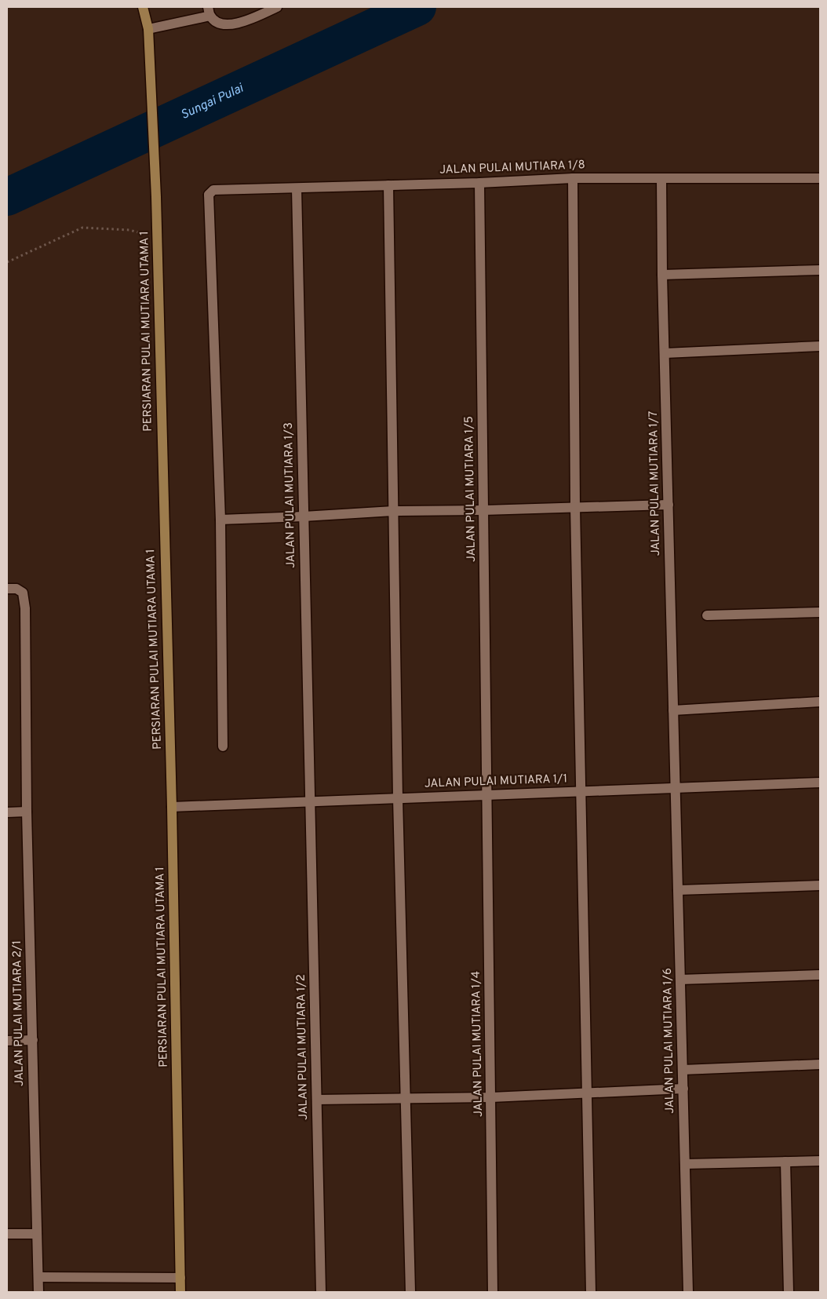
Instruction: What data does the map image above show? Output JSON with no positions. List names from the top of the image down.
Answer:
{
  "streets": {
    "main road": ["PERSIARAN PULAI MUTIARA UTAMA 1"],
    "street": [
      "JALAN PULAI MUTIARA 1/8",
      "JALAN PULAI MUTIARA 1/7",
      "JALAN PULAI MUTIARA 1/5",
      "JALAN PULAI MUTIARA 1/3",
      "JALAN PULAI MUTIARA 1/1",
      "JALAN PULAI MUTIARA 2/1",
      "JALAN PULAI MUTIARA 1/6",
      "JALAN PULAI MUTIARA 1/4",
      "JALAN PULAI MUTIARA 1/2"
    ]
  },
  "crossings": [
    ["JALAN PULAI MUTIARA 1/8", "JALAN PULAI MUTIARA 1/7"],
    ["JALAN PULAI MUTIARA 1/8", "JALAN PULAI MUTIARA 1/5"],
    ["JALAN PULAI MUTIARA 1/8", "JALAN PULAI MUTIARA 1/3"],
    ["PERSIARAN PULAI MUTIARA UTAMA 1", "JALAN PULAI MUTIARA 1/1"],
    ["JALAN PULAI MUTIARA 1/7", "JALAN PULAI MUTIARA 1/1"],
    ["JALAN PULAI MUTIARA 1/7", "JALAN PULAI MUTIARA 1/6"],
    ["JALAN PULAI MUTIARA 1/5", "JALAN PULAI MUTIARA 1/1"],
    ["JALAN PULAI MUTIARA 1/5", "JALAN PULAI MUTIARA 1/4"],
    ["JALAN PULAI MUTIARA 1/3", "JALAN PULAI MUTIARA 1/1"],
    ["JALAN PULAI MUTIARA 1/3", "JALAN PULAI MUTIARA 1/2"],
    ["JALAN PULAI MUTIARA 1/1", "JALAN PULAI MUTIARA 1/6"],
    ["JALAN PULAI MUTIARA 1/1", "JALAN PULAI MUTIARA 1/4"],
    ["JALAN PULAI MUTIARA 1/1", "JALAN PULAI MUTIARA 1/2"]
  ],
  "water": ["Sungai Pulai"]
}
